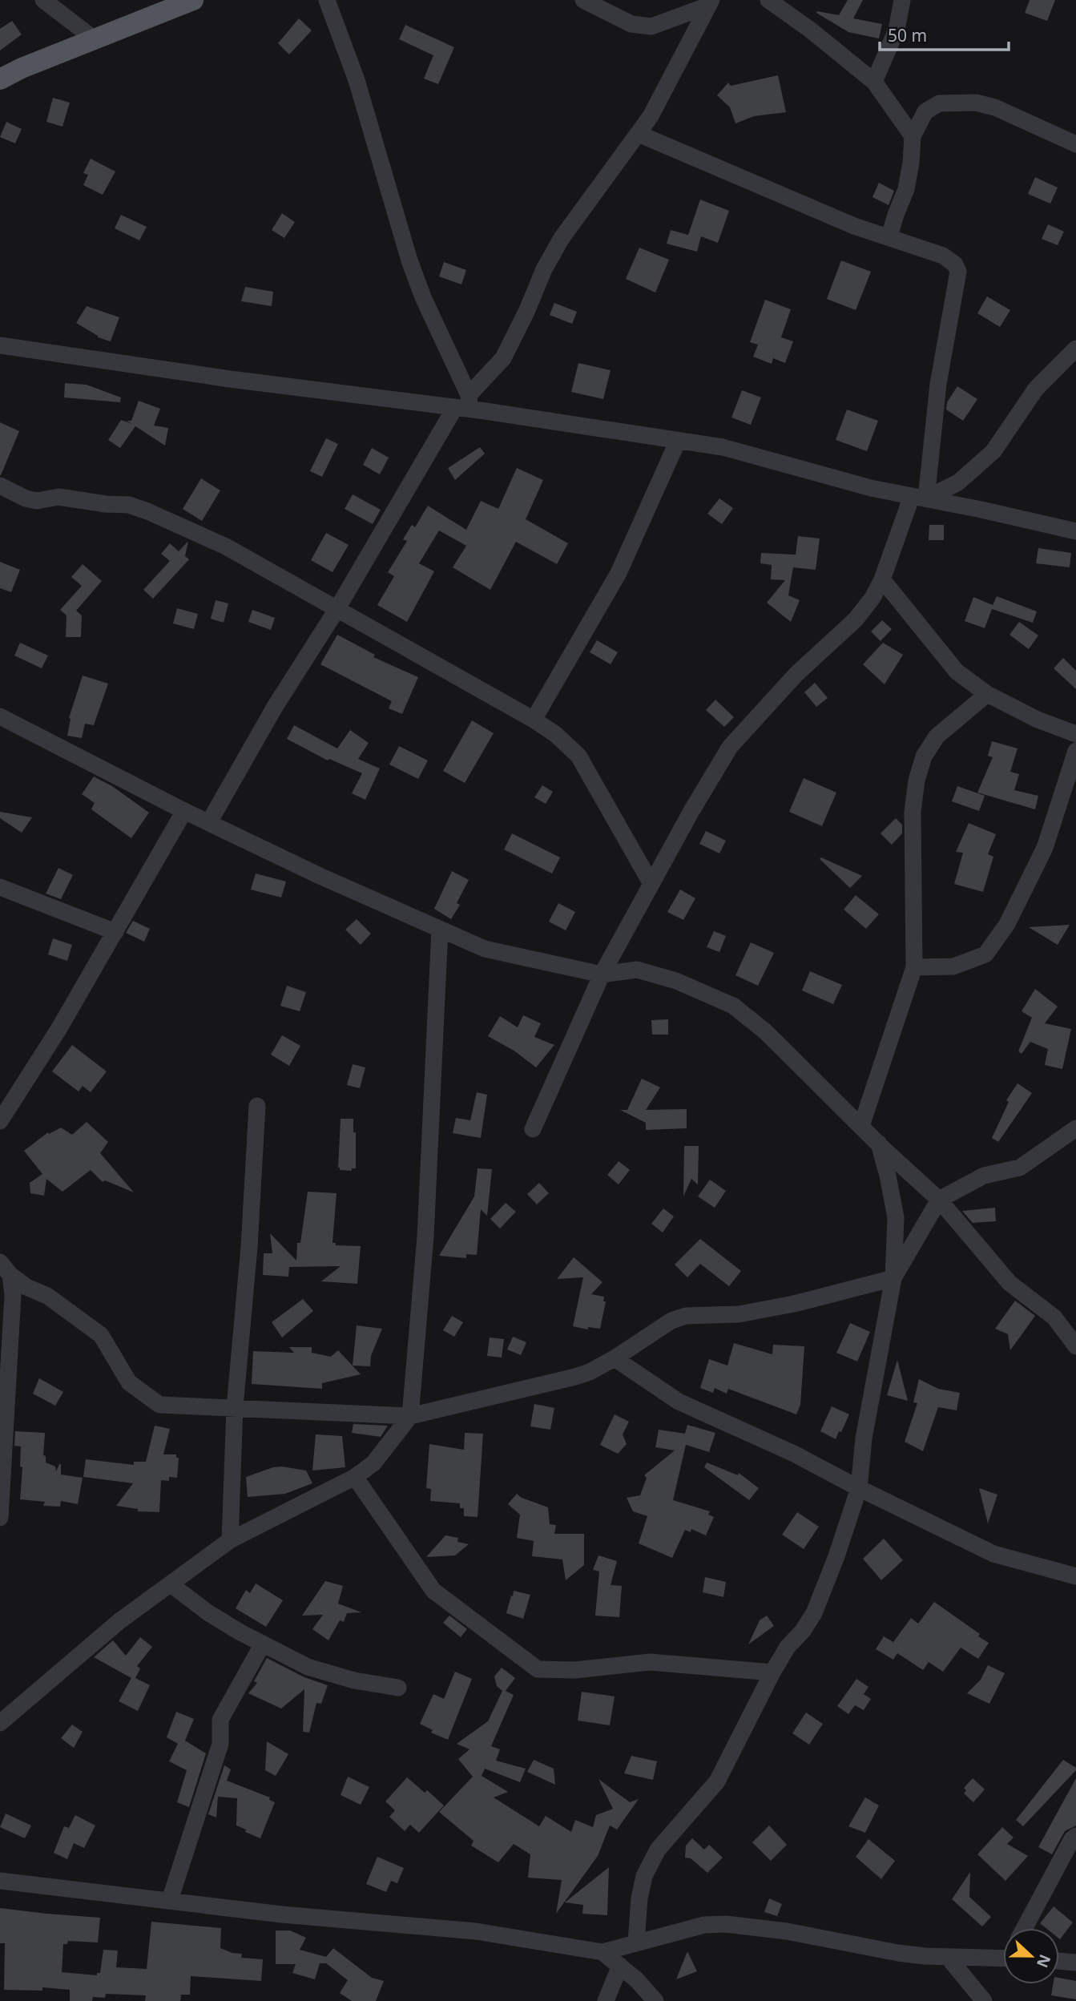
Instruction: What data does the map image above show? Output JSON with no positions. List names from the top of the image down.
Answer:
{
  "scale_bar": "50 m",
  "north": "right"
}
